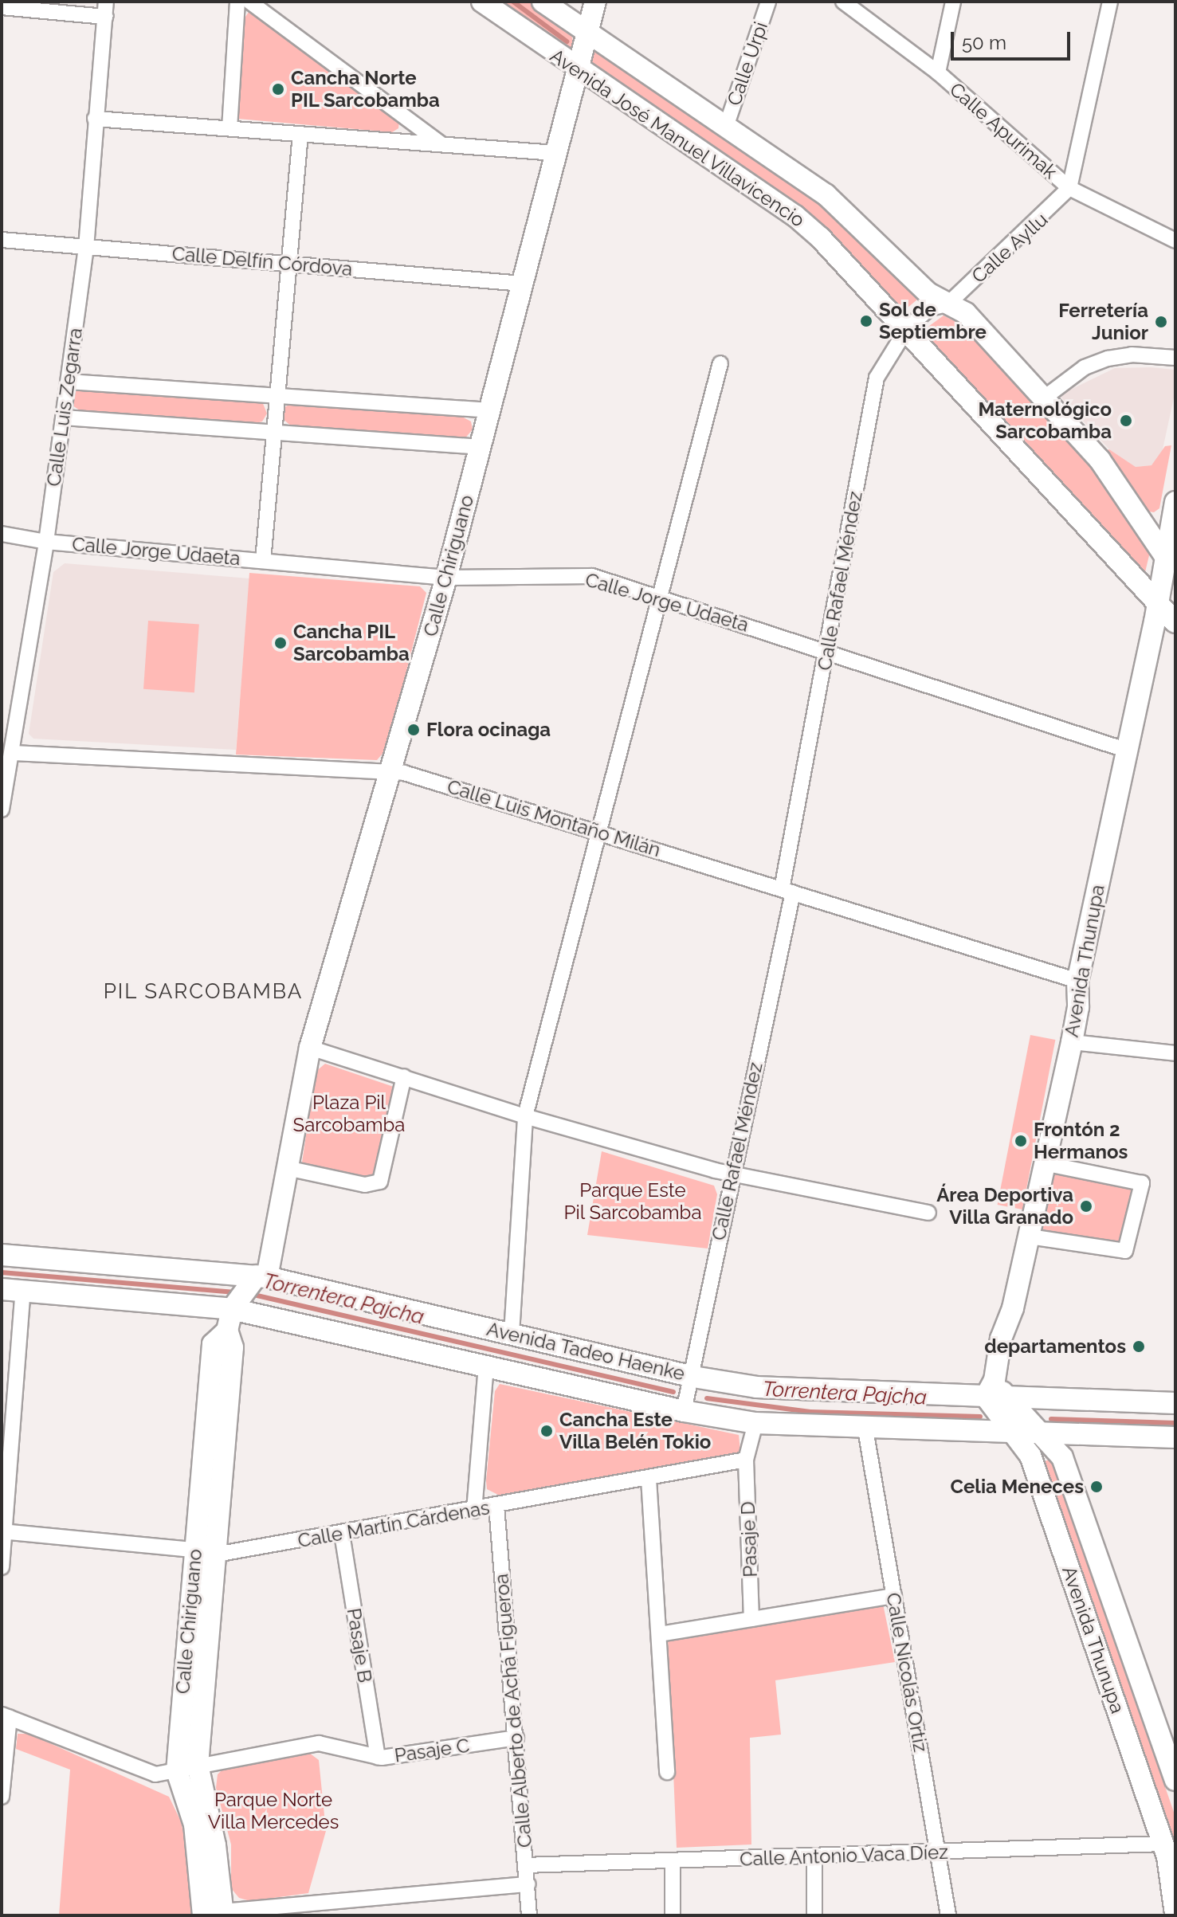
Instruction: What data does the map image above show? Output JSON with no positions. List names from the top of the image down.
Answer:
{
  "streets": {
    "main road": [
      "Avenida José Manuel Villavicencio",
      "Calle Chiriguano",
      "Avenida Thunupa",
      "Avenida Tadeo Haenke"
    ],
    "street": [
      "Calle Urpi",
      "Calle Apurimak",
      "Calle Ayllu",
      "Calle Delfín Córdova",
      "Calle Luis Zegarra",
      "Calle Jorge Udaeta",
      "Calle Rafael Méndez",
      "Calle Luis Montaño Milán",
      "Calle Martín Cárdenas",
      "Pasaje D",
      "Pasaje B",
      "Calle Nicolás Ortiz",
      "Calle Alberto de Achá Figueroa",
      "Pasaje C",
      "Calle Antonio Vaca Díez"
    ]
  },
  "crossings": [
    ["Calle Urpi", "Avenida José Manuel Villavicencio"],
    ["Calle Apurimak", "Calle Ayllu"],
    ["Avenida José Manuel Villavicencio", "Calle Ayllu"],
    ["Avenida José Manuel Villavicencio", "Calle Chiriguano"],
    ["Avenida José Manuel Villavicencio", "Calle Rafael Méndez"],
    ["Avenida José Manuel Villavicencio", "Avenida Thunupa"],
    ["Calle Ayllu", "Calle Rafael Méndez"],
    ["Calle Delfín Córdova", "Calle Luis Zegarra"],
    ["Calle Delfín Córdova", "Calle Chiriguano"],
    ["Calle Luis Zegarra", "Calle Jorge Udaeta"],
    ["Calle Luis Zegarra", "Calle Luis Montaño Milán"],
    ["Calle Jorge Udaeta", "Calle Chiriguano"],
    ["Calle Jorge Udaeta", "Calle Rafael Méndez"],
    ["Calle Jorge Udaeta", "Avenida Thunupa"],
    ["Calle Chiriguano", "Calle Luis Montaño Milán"],
    ["Calle Chiriguano", "Avenida Tadeo Haenke"],
    ["Calle Chiriguano", "Calle Martín Cárdenas"],
    ["Calle Chiriguano", "Pasaje C"],
    ["Calle Rafael Méndez", "Calle Luis Montaño Milán"],
    ["Calle Rafael Méndez", "Avenida Tadeo Haenke"],
    ["Calle Luis Montaño Milán", "Avenida Thunupa"],
    ["Avenida Thunupa", "Avenida Tadeo Haenke"],
    ["Avenida Thunupa", "Calle Antonio Vaca Díez"],
    ["Avenida Tadeo Haenke", "Calle Nicolás Ortiz"],
    ["Calle Martín Cárdenas", "Pasaje D"],
    ["Calle Martín Cárdenas", "Pasaje B"],
    ["Calle Martín Cárdenas", "Calle Alberto de Achá Figueroa"],
    ["Pasaje B", "Pasaje C"],
    ["Calle Nicolás Ortiz", "Calle Antonio Vaca Díez"],
    ["Calle Alberto de Achá Figueroa", "Pasaje C"],
    ["Calle Alberto de Achá Figueroa", "Calle Antonio Vaca Díez"]
  ],
  "districts": ["PIL SARCOBAMBA"],
  "water": ["Torrentera Pajcha"],
  "parks": ["Plaza Pil Sarcobamba", "Parque Este Pil Sarcobamba", "Parque Norte Villa Mercedes"],
  "places": [
    "Cancha Norte PIL Sarcobamba",
    "Sol de Septiembre",
    "Ferretería Junior",
    "Maternológico Sarcobamba",
    "Cancha PIL Sarcobamba",
    "Flora ocinaga",
    "Frontón 2 Hermanos",
    "Área Deportiva Villa Granado",
    "departamentos",
    "Cancha Este Villa Belén Tokio",
    "Celia Meneces"
  ],
  "scale_bar": "50 m"
}
